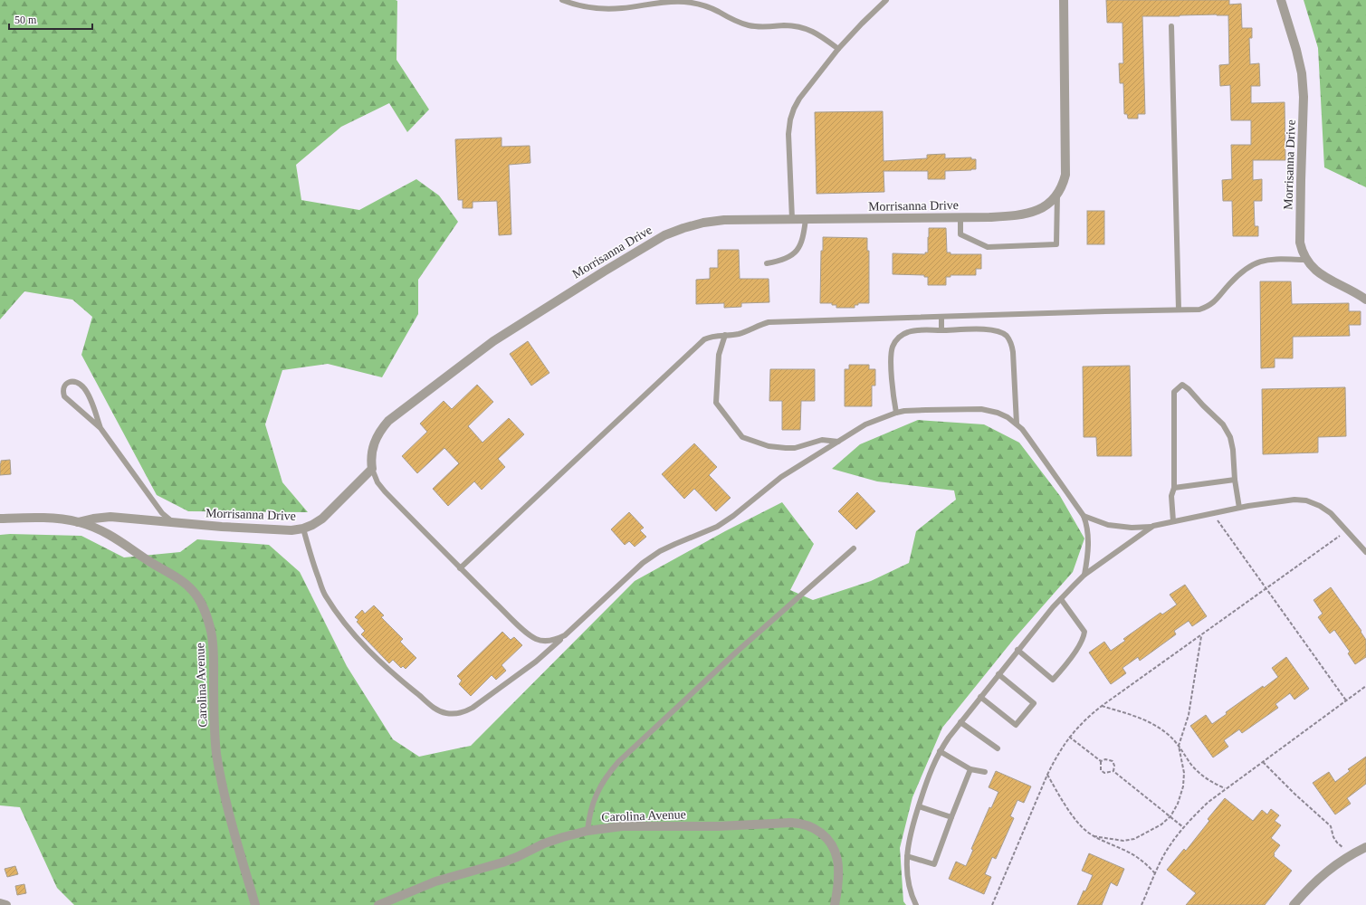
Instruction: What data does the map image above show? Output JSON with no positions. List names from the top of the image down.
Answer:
{
  "streets": {
    "street": ["Morrisanna Drive", "Carolina Avenue"]
  },
  "crossings": [
    ["Morrisanna Drive", "Carolina Avenue"]
  ],
  "scale_bar": "50 m"
}
